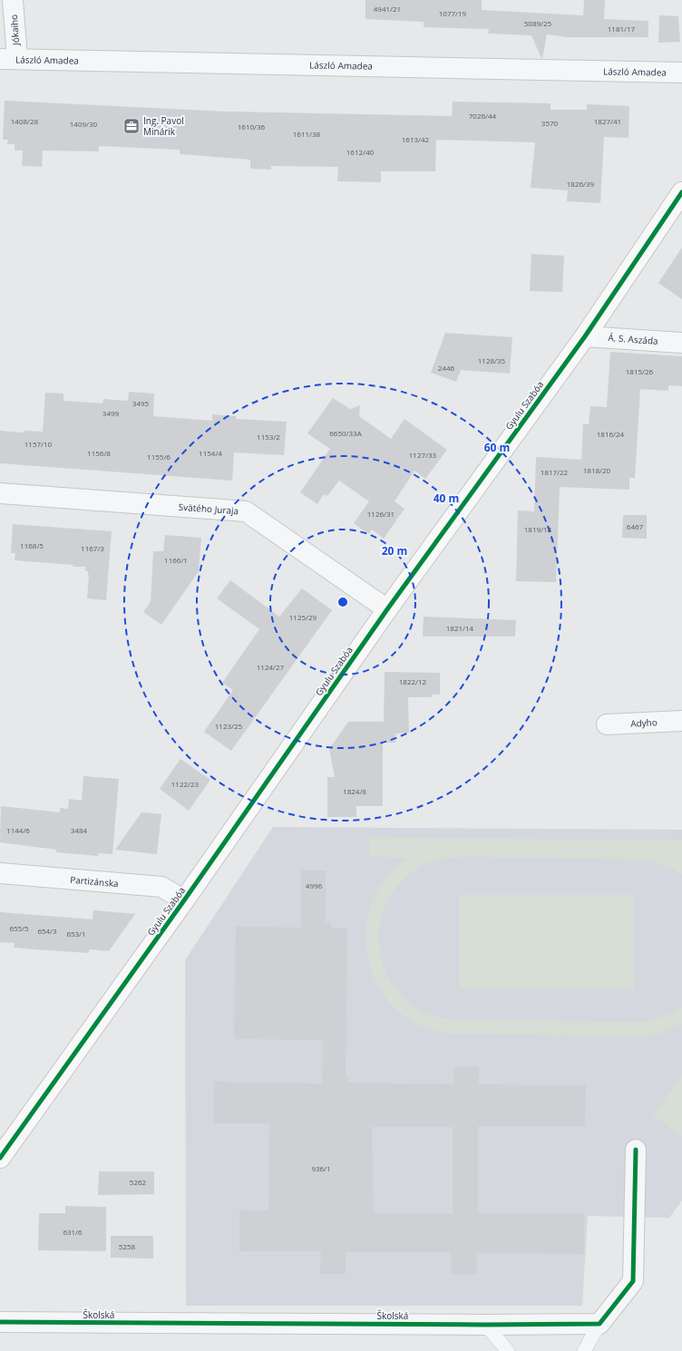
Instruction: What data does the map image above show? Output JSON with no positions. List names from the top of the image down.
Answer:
{
  "streets": {
    "street": [
      "Jókaiho",
      "László Amadea",
      "Á. S. Aszáda",
      "Gyulu Szabóa",
      "Svätého Juraja",
      "Adyho",
      "Partizánska",
      "Školská"
    ]
  },
  "crossings": [
    ["Jókaiho", "László Amadea"],
    ["Á. S. Aszáda", "Gyulu Szabóa"],
    ["Gyulu Szabóa", "Svätého Juraja"],
    ["Gyulu Szabóa", "Partizánska"]
  ],
  "places": {
    "office": ["Ing. Pavol Minárik"]
  },
  "house_numbers": [
    "4941/21",
    "1077/19",
    "5089/25",
    "1181/17",
    "7026/44",
    "1408/28",
    "1827/41",
    "3570",
    "1409/30",
    "1610/36",
    "1611/38",
    "1613/42",
    "1612/40",
    "1826/39",
    "1128/35",
    "2446",
    "1815/26",
    "3495",
    "3499",
    "6650/33A",
    "1816/24",
    "1153/2",
    "1157/10",
    "1156/8",
    "1154/4",
    "1127/33",
    "1155/6",
    "1818/20",
    "1817/22",
    "1126/31",
    "6467",
    "1819/18",
    "1168/5",
    "1167/3",
    "1166/1",
    "1125/29",
    "1821/14",
    "1124/27",
    "1822/12",
    "1123/25",
    "1122/23",
    "1824/8",
    "1144/6",
    "3484",
    "4996",
    "655/5",
    "654/3",
    "653/1",
    "936/1",
    "5262",
    "631/6",
    "5258"
  ],
  "rings": ["60 m", "40 m", "20 m"]
}
